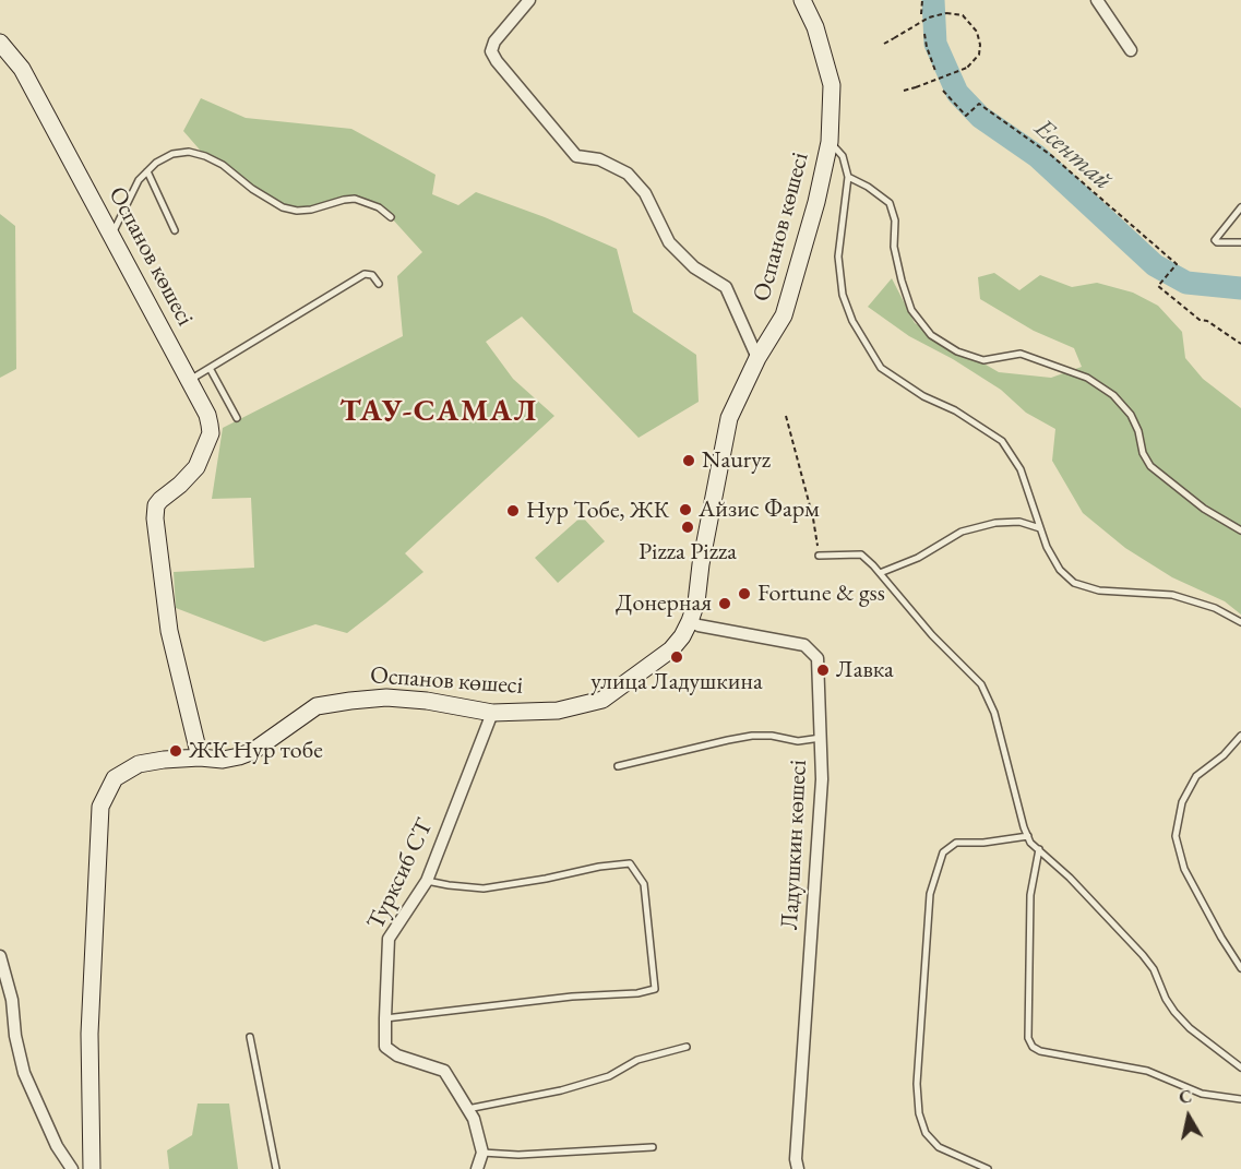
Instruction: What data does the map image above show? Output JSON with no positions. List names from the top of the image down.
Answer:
{
  "streets": {
    "street": ["Оспанов көшесі", "Ладушкин көшесі", "Турксиб СТ"]
  },
  "crossings": [
    ["Оспанов көшесі", "Ладушкин көшесі"],
    ["Оспанов көшесі", "Турксиб СТ"]
  ],
  "districts": ["ТАУ-САМАЛ"],
  "water": ["Есентай"],
  "places": [
    "Nauryz",
    "Айзис Фарм",
    "Нур Тобе, ЖК",
    "Pizza Pizza",
    "Fortune & gss",
    "Донерная",
    "улица Ладушкина",
    "Лавка",
    "ЖК Нур тобе"
  ],
  "north": "top"
}
